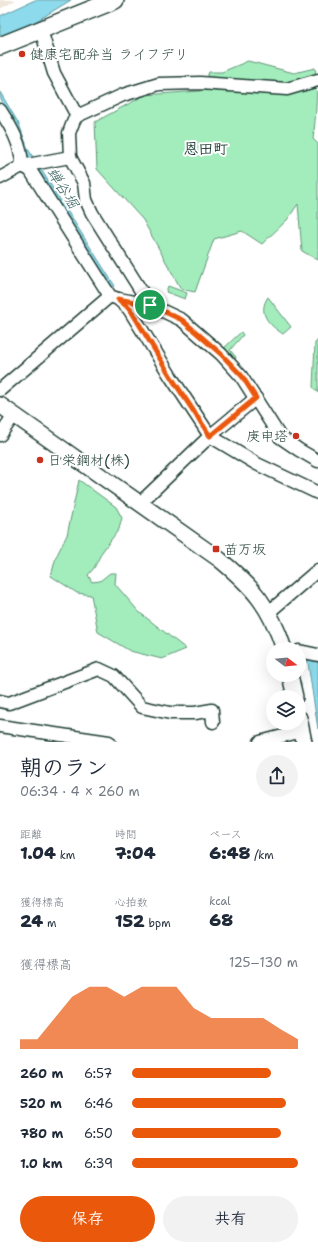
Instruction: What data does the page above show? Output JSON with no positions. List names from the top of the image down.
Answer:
{
  "districts": ["恩田町"],
  "water": ["蝉谷堀"],
  "places": {
    "other": ["健康宅配弁当 ライフデリ", "庚申塔", "日栄鋼材(株)"],
    "transit": ["苗万坂"]
  },
  "north": "right",
  "page": {
    "heading": ["朝のラン", "06:34 · 4 × 260 m"],
    "stats": [
      ["距離", "1.04 km"],
      ["時間", "7:04"],
      ["ペース", "6:48 /km"],
      ["獲得標高", "24 m"],
      ["心拍数", "152 bpm"],
      ["kcal", "68"]
    ],
    "chart": ["獲得標高", "125–130 m"],
    "list": [
      {
        "name": "260 m",
        "note": "6:57"
      },
      {
        "name": "520 m",
        "note": "6:46"
      },
      {
        "name": "780 m",
        "note": "6:50"
      },
      {
        "name": "1.0 km",
        "note": "6:39"
      }
    ],
    "buttons": ["保存", "共有"]
  }
}
